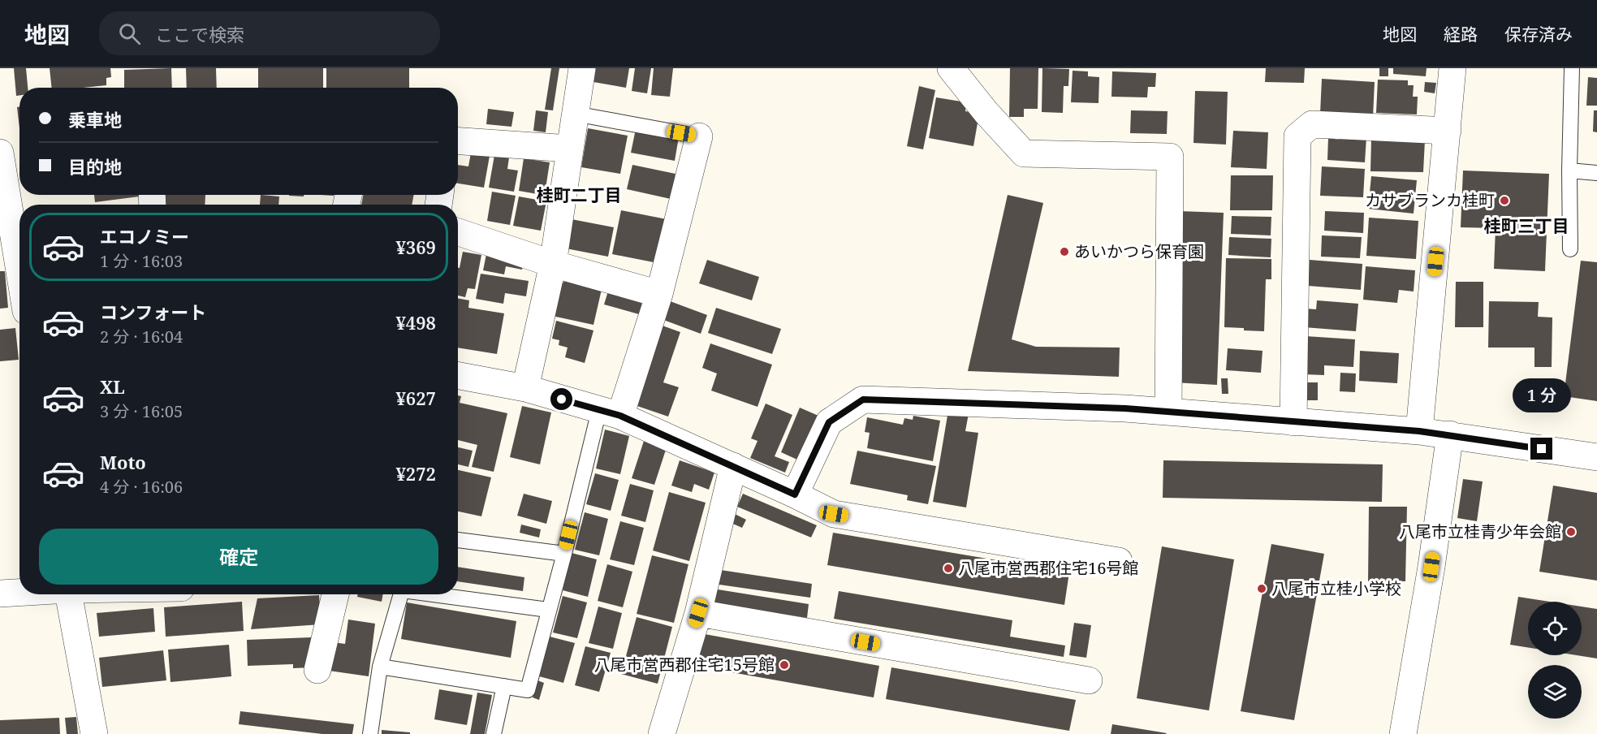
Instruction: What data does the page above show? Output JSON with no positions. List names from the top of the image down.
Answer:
{
  "districts": ["桂町二丁目", "桂町三丁目"],
  "places": [
    "カサブランカ桂町",
    "あいかつら保育園",
    "八尾市立桂青少年会館",
    "八尾市営西郡住宅16号館",
    "八尾市立桂小学校",
    "八尾市営西郡住宅15号館"
  ],
  "page": {
    "header": "地図",
    "search": "ここで検索",
    "nav": ["地図", "経路", "保存済み"],
    "banner": ["乗車地", "目的地"],
    "list": [
      {
        "name": "エコノミー",
        "note": "1 分 · 16:03",
        "value": "¥369"
      },
      {
        "name": "コンフォート",
        "note": "2 分 · 16:04",
        "value": "¥498"
      },
      {
        "name": "XL",
        "note": "3 分 · 16:05",
        "value": "¥627"
      },
      {
        "name": "Moto",
        "note": "4 分 · 16:06",
        "value": "¥272"
      }
    ],
    "bubble": "1 分",
    "buttons": "確定"
  }
}
